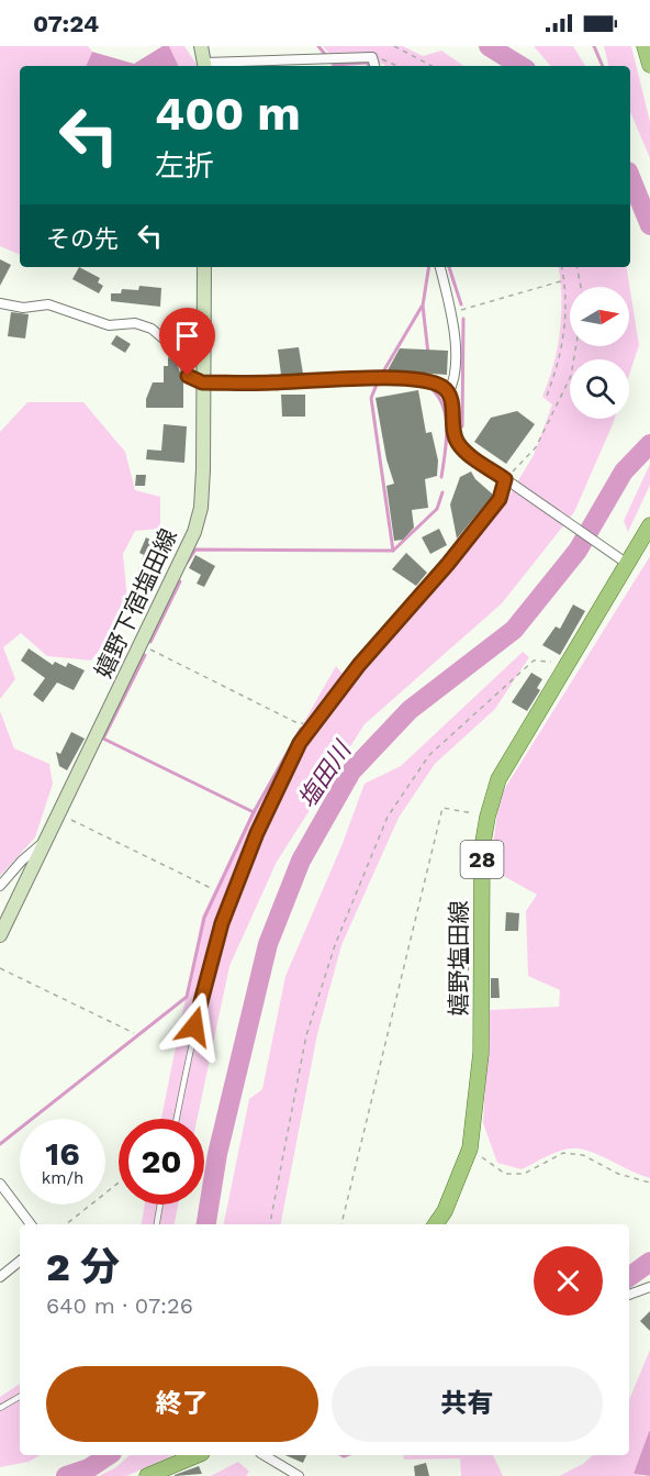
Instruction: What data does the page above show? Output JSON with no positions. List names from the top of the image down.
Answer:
{
  "streets": {
    "main road": ["嬉野下宿塩田線", "28", "嬉野塩田線"]
  },
  "water": ["塩田川"],
  "north": "right",
  "page": {
    "status": "07:24",
    "turn": ["400 m", "左折"],
    "then": "その先",
    "speed": "16 km/h",
    "limit": "20",
    "heading": ["2 分", "640 m · 07:26"],
    "buttons": ["終了", "共有"]
  }
}
